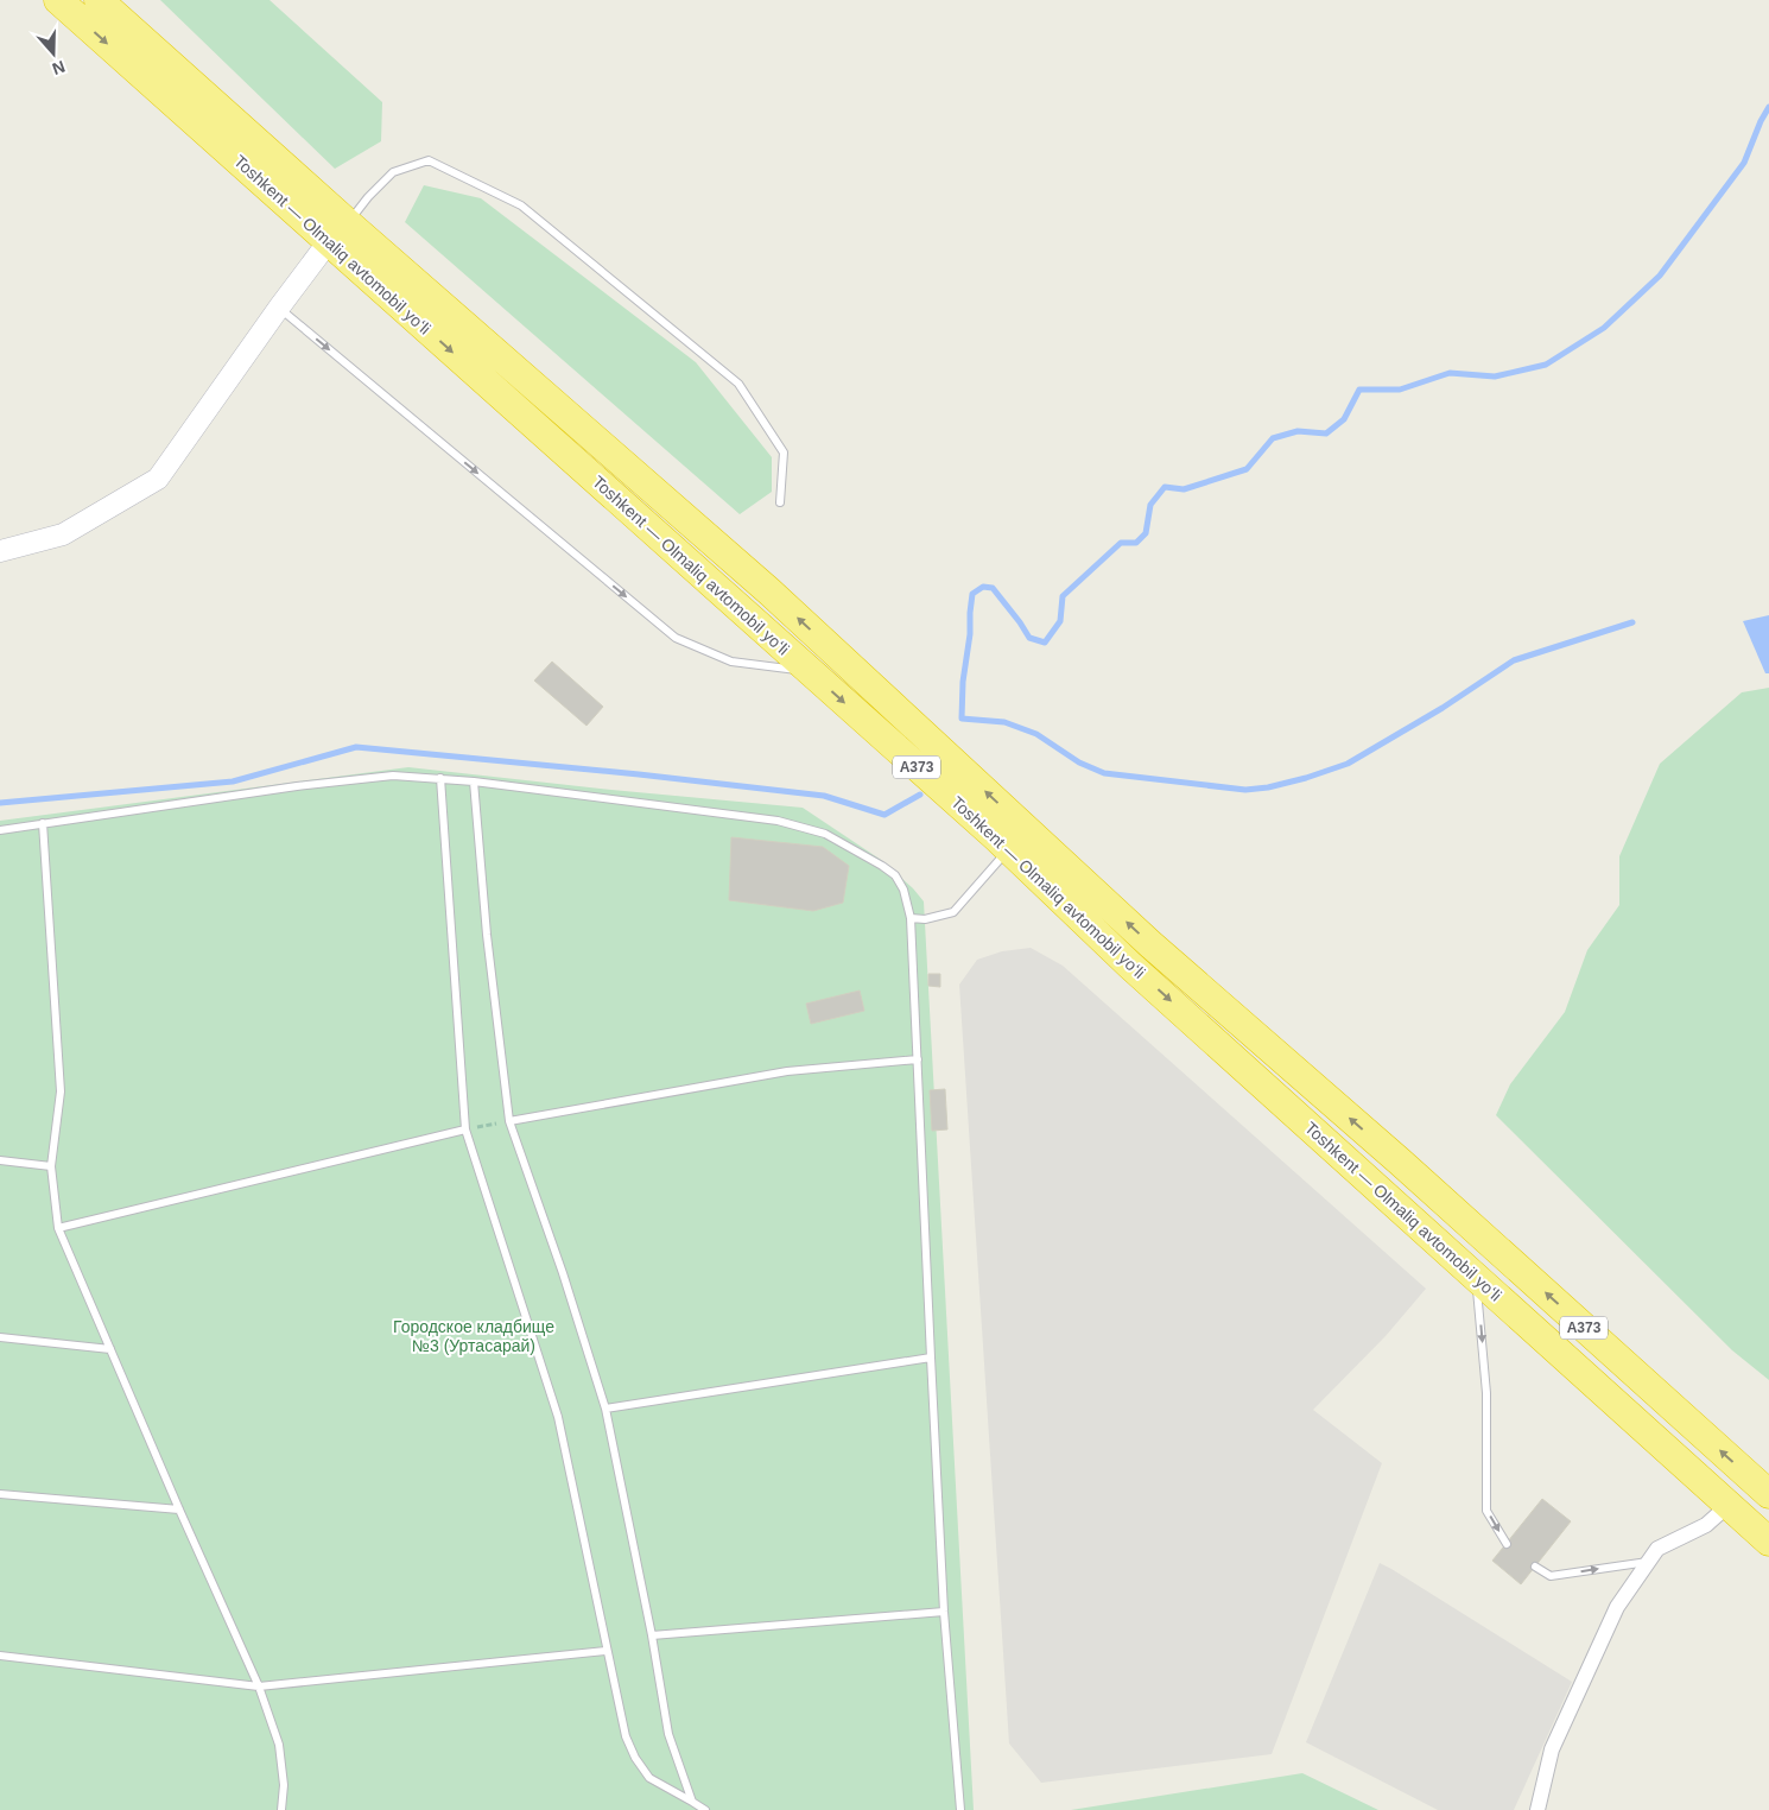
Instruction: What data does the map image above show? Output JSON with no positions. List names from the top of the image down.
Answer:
{
  "streets": {
    "highway": ["Toshkent — Olmaliq avtomobil yo‘li", "A373"]
  },
  "parks": ["Городское кладбище №3 (Уртасарай)"],
  "north": "bottom"
}
